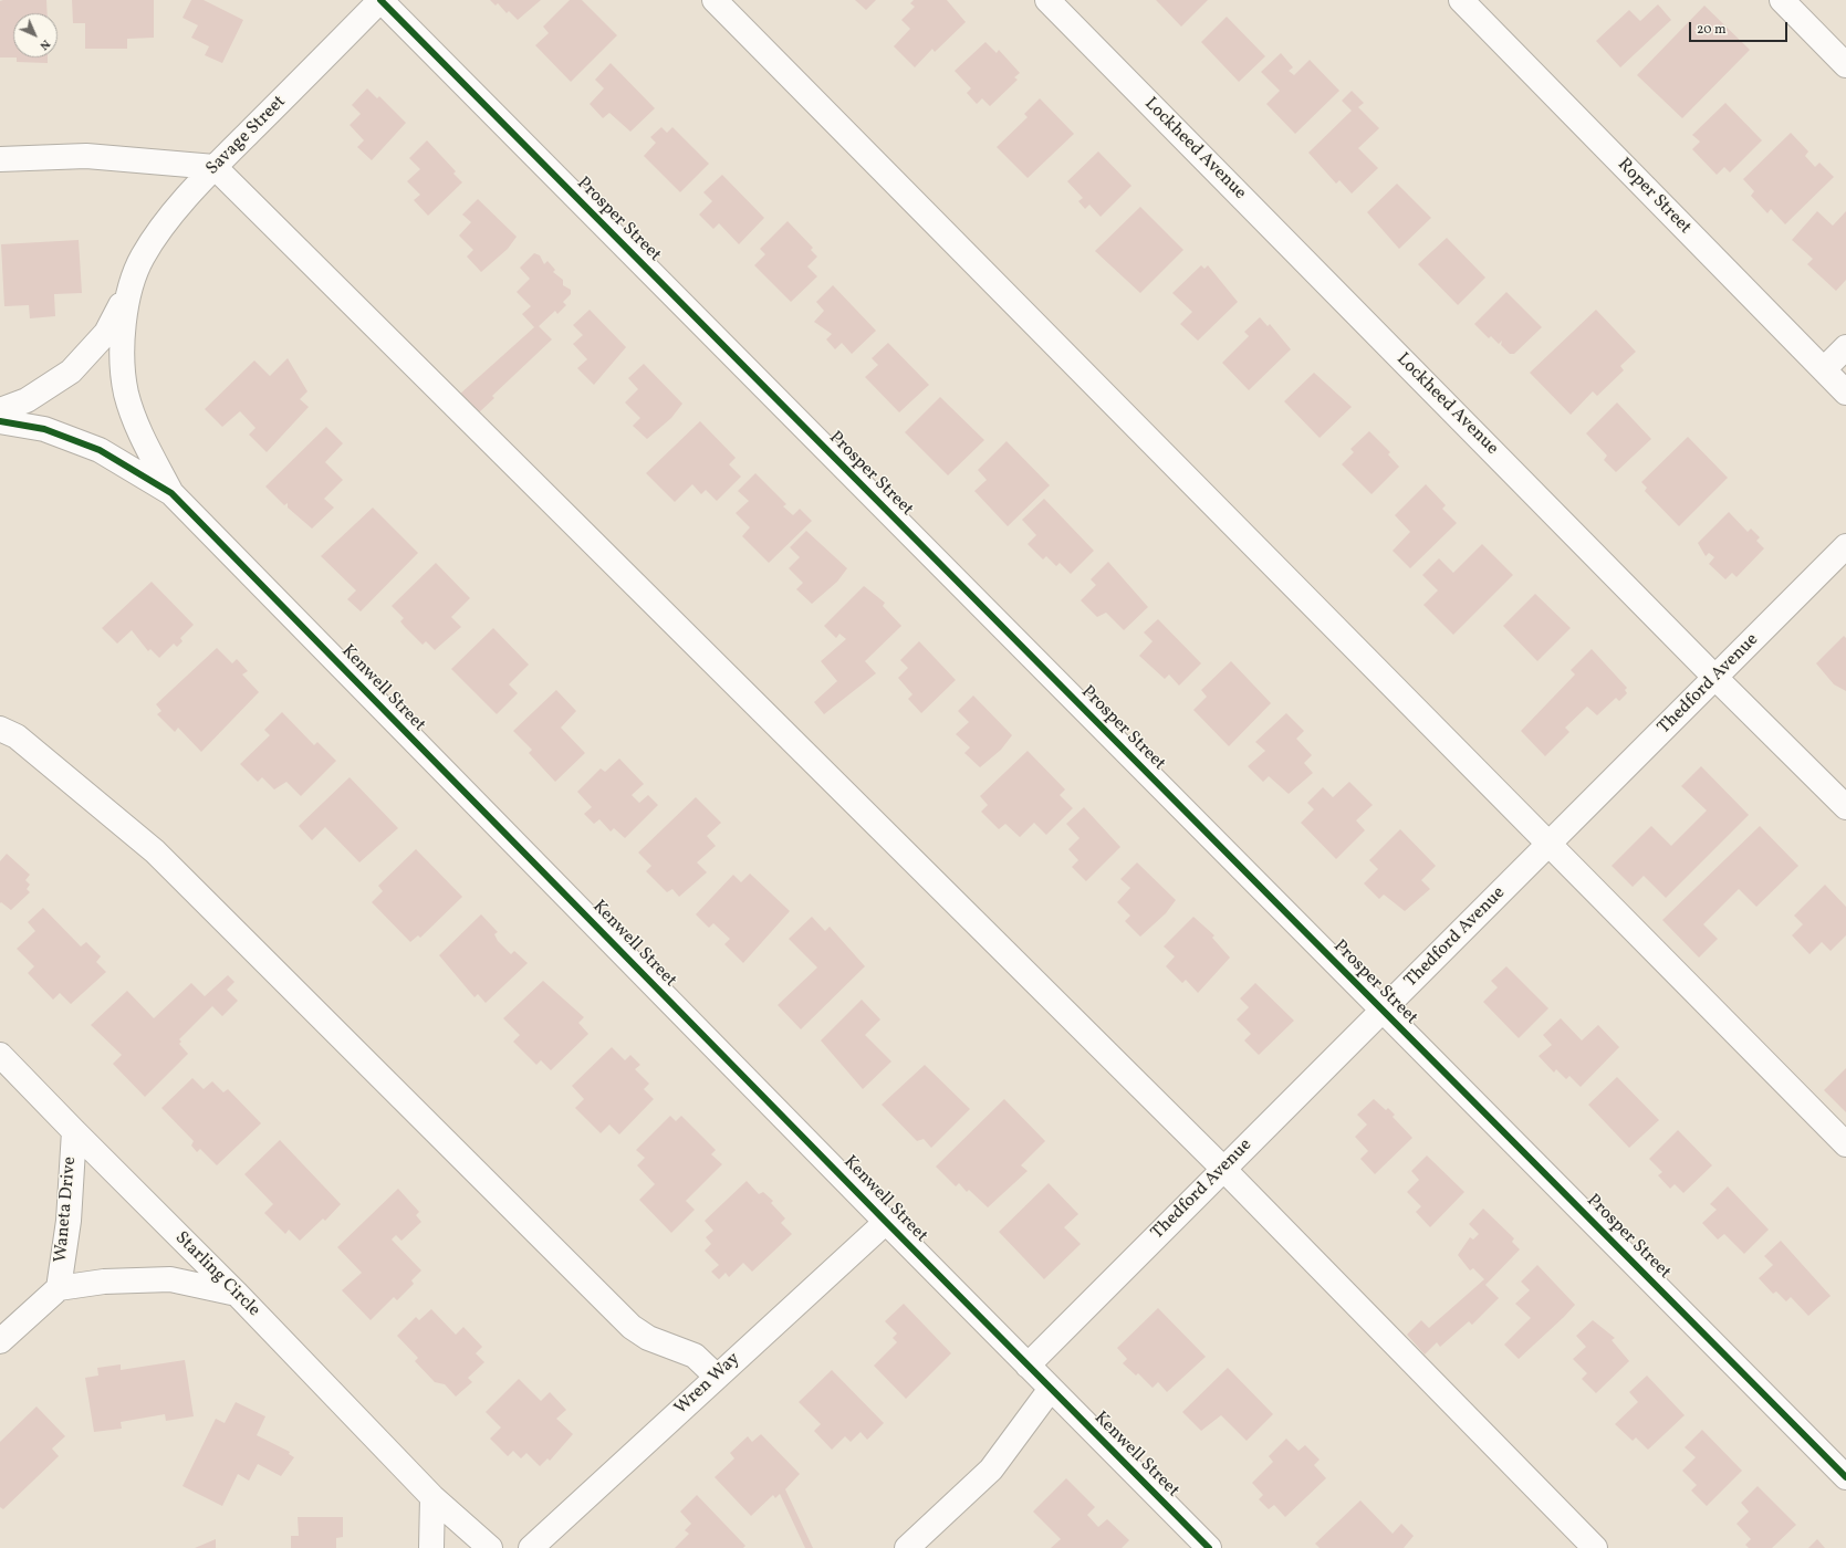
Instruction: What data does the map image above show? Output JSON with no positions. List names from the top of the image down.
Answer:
{
  "streets": {
    "street": [
      "Savage Street",
      "Lockheed Avenue",
      "Roper Street",
      "Prosper Street",
      "Thedford Avenue",
      "Kenwell Street",
      "Waneta Drive",
      "Starling Circle",
      "Wren Way"
    ]
  },
  "crossings": [
    ["Savage Street", "Prosper Street"],
    ["Savage Street", "Kenwell Street"],
    ["Lockheed Avenue", "Thedford Avenue"],
    ["Prosper Street", "Thedford Avenue"],
    ["Thedford Avenue", "Kenwell Street"],
    ["Kenwell Street", "Wren Way"],
    ["Waneta Drive", "Starling Circle"]
  ],
  "scale_bar": "20 m",
  "north": "bottom right"
}
